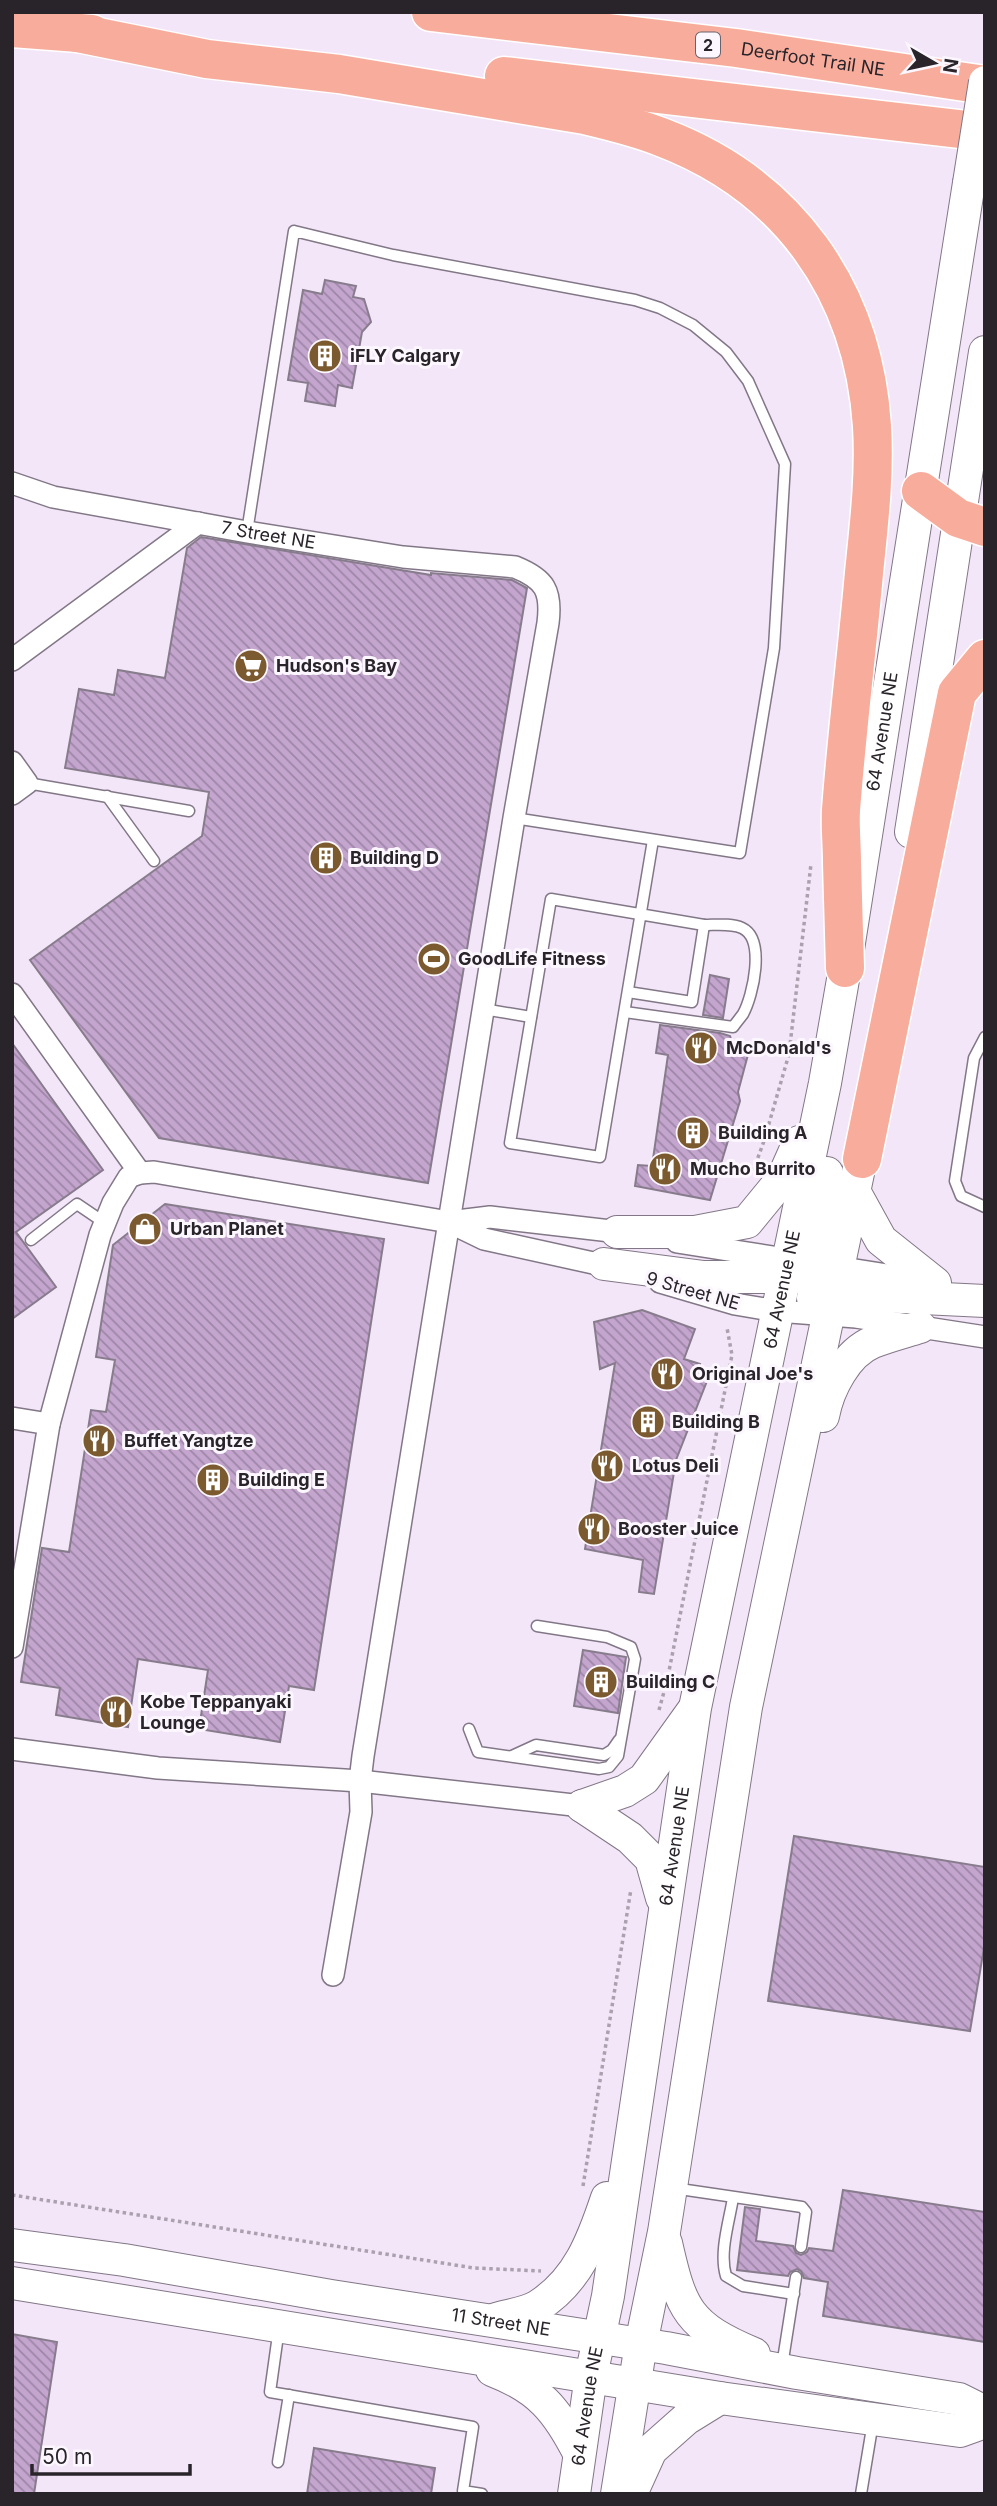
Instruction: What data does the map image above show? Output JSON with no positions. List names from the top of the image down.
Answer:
{
  "streets": {
    "highway": ["2", "Deerfoot Trail NE"],
    "street": [
      "7 Street NE",
      "64 Avenue NE",
      "9 Street NE",
      "11 Street NE"
    ]
  },
  "crossings": [
    ["Deerfoot Trail NE", "64 Avenue NE"],
    ["64 Avenue NE", "9 Street NE"],
    ["64 Avenue NE", "11 Street NE"]
  ],
  "places": {
    "building": [
      "iFLY Calgary",
      "Building D",
      "Building A",
      "Building B",
      "Building E",
      "Building C"
    ],
    "supermarket": ["Hudson's Bay"],
    "sports": ["GoodLife Fitness"],
    "restaurant": [
      "McDonald's",
      "Mucho Burrito",
      "Original Joe's",
      "Buffet Yangtze",
      "Lotus Deli",
      "Booster Juice",
      "Kobe Teppanyaki Lounge"
    ],
    "shop": ["Urban Planet"]
  },
  "scale_bar": "50 m",
  "north": "right"
}
